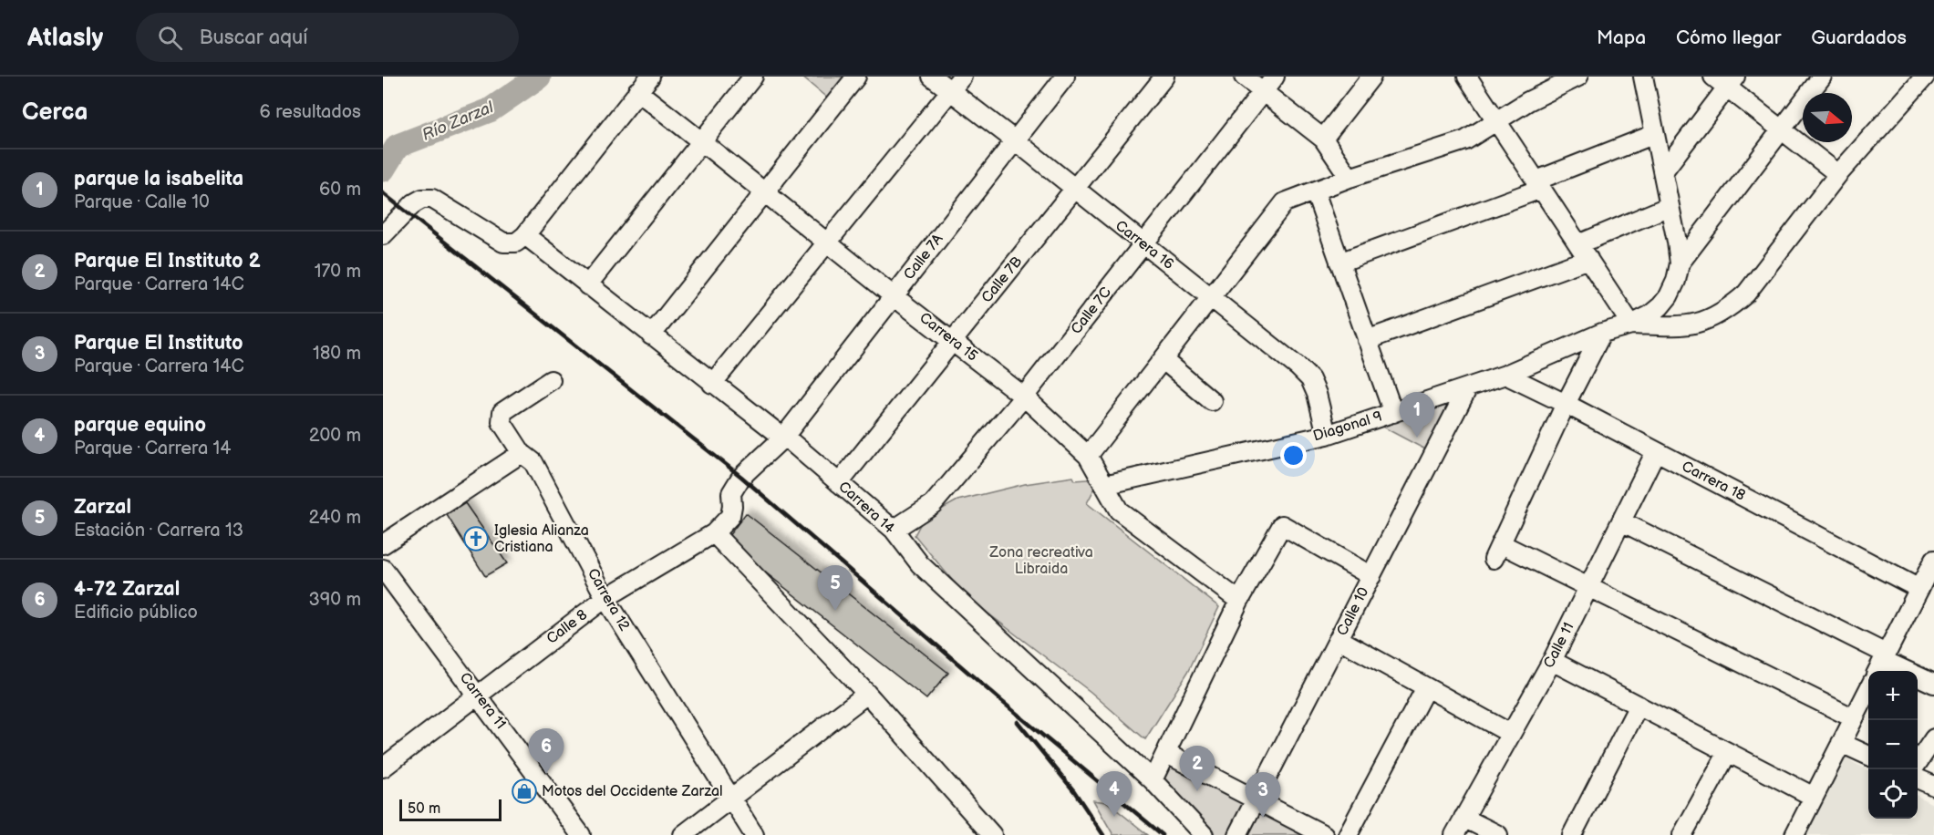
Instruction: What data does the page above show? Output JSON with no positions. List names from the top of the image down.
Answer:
{
  "streets": {
    "street": [
      "Carrera 16",
      "Calle 7A",
      "Calle 7B",
      "Calle 7C",
      "Carrera 15",
      "Diagonal 9",
      "Carrera 18",
      "Carrera 14",
      "Carrera 12",
      "Calle 10",
      "Calle 8",
      "Calle 11",
      "Carrera 11"
    ]
  },
  "crossings": [
    ["Carrera 16", "Calle 7A"],
    ["Carrera 16", "Calle 7B"],
    ["Carrera 16", "Calle 7C"],
    ["Carrera 16", "Diagonal 9"],
    ["Calle 7A", "Carrera 15"],
    ["Calle 7A", "Carrera 14"],
    ["Calle 7A", "Calle 8"],
    ["Calle 7B", "Carrera 15"],
    ["Calle 7B", "Carrera 14"],
    ["Calle 7C", "Carrera 15"],
    ["Calle 7C", "Carrera 14"],
    ["Carrera 15", "Diagonal 9"],
    ["Diagonal 9", "Carrera 18"],
    ["Diagonal 9", "Calle 10"],
    ["Carrera 18", "Calle 11"],
    ["Carrera 14", "Calle 8"],
    ["Carrera 12", "Calle 8"],
    ["Calle 8", "Carrera 11"]
  ],
  "water": ["Río Zarzal"],
  "parks": ["Zona recreativa Libraida"],
  "places": {
    "church": ["Iglesia Alianza Cristiana"],
    "shop": ["Motos del Occidente Zarzal"]
  },
  "scale_bar": "50 m",
  "north": "right",
  "page": {
    "header": "Atlasly",
    "search": "Buscar aquí",
    "nav": ["Mapa", "Cómo llegar", "Guardados"],
    "heading": ["Cerca", "6 resultados"],
    "list": [
      {
        "mark": "1",
        "name": "parque la isabelita",
        "note": "Parque · Calle 10",
        "value": "60 m"
      },
      {
        "mark": "2",
        "name": "Parque El Instituto 2",
        "note": "Parque · Carrera 14C",
        "value": "170 m"
      },
      {
        "mark": "3",
        "name": "Parque El Instituto",
        "note": "Parque · Carrera 14C",
        "value": "180 m"
      },
      {
        "mark": "4",
        "name": "parque equino",
        "note": "Parque · Carrera 14",
        "value": "200 m"
      },
      {
        "mark": "5",
        "name": "Zarzal",
        "note": "Estación · Carrera 13",
        "value": "240 m"
      },
      {
        "mark": "6",
        "name": "4-72 Zarzal",
        "note": "Edificio público",
        "value": "390 m"
      }
    ],
    "pins": [
      "1",
      "5",
      "6",
      "2",
      "4",
      "3"
    ],
    "map_buttons": ["+", "−"],
    "scale": "50 m"
  }
}
